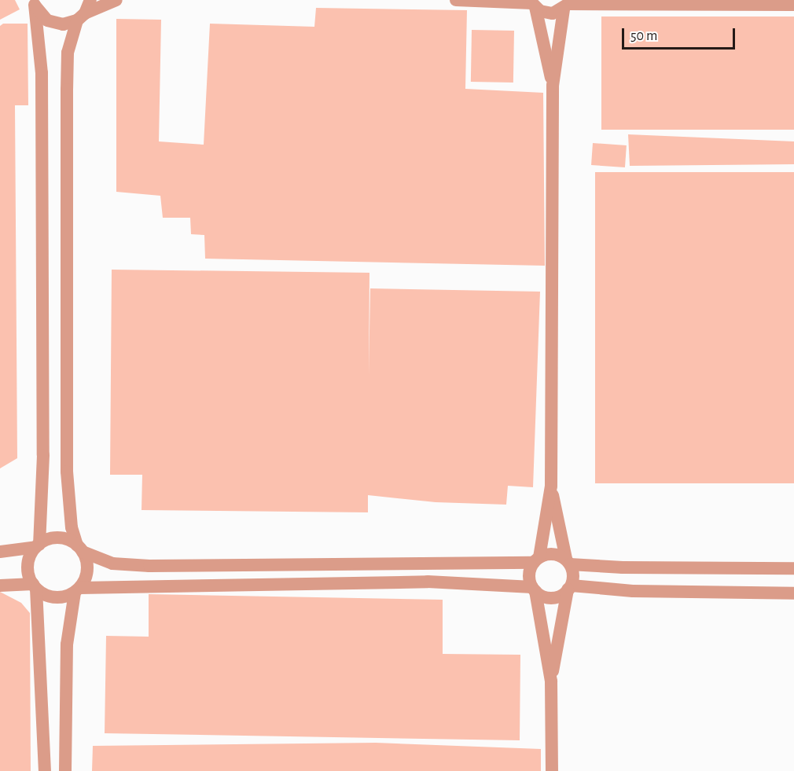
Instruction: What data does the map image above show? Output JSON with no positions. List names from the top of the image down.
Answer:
{
  "scale_bar": "50 m"
}
